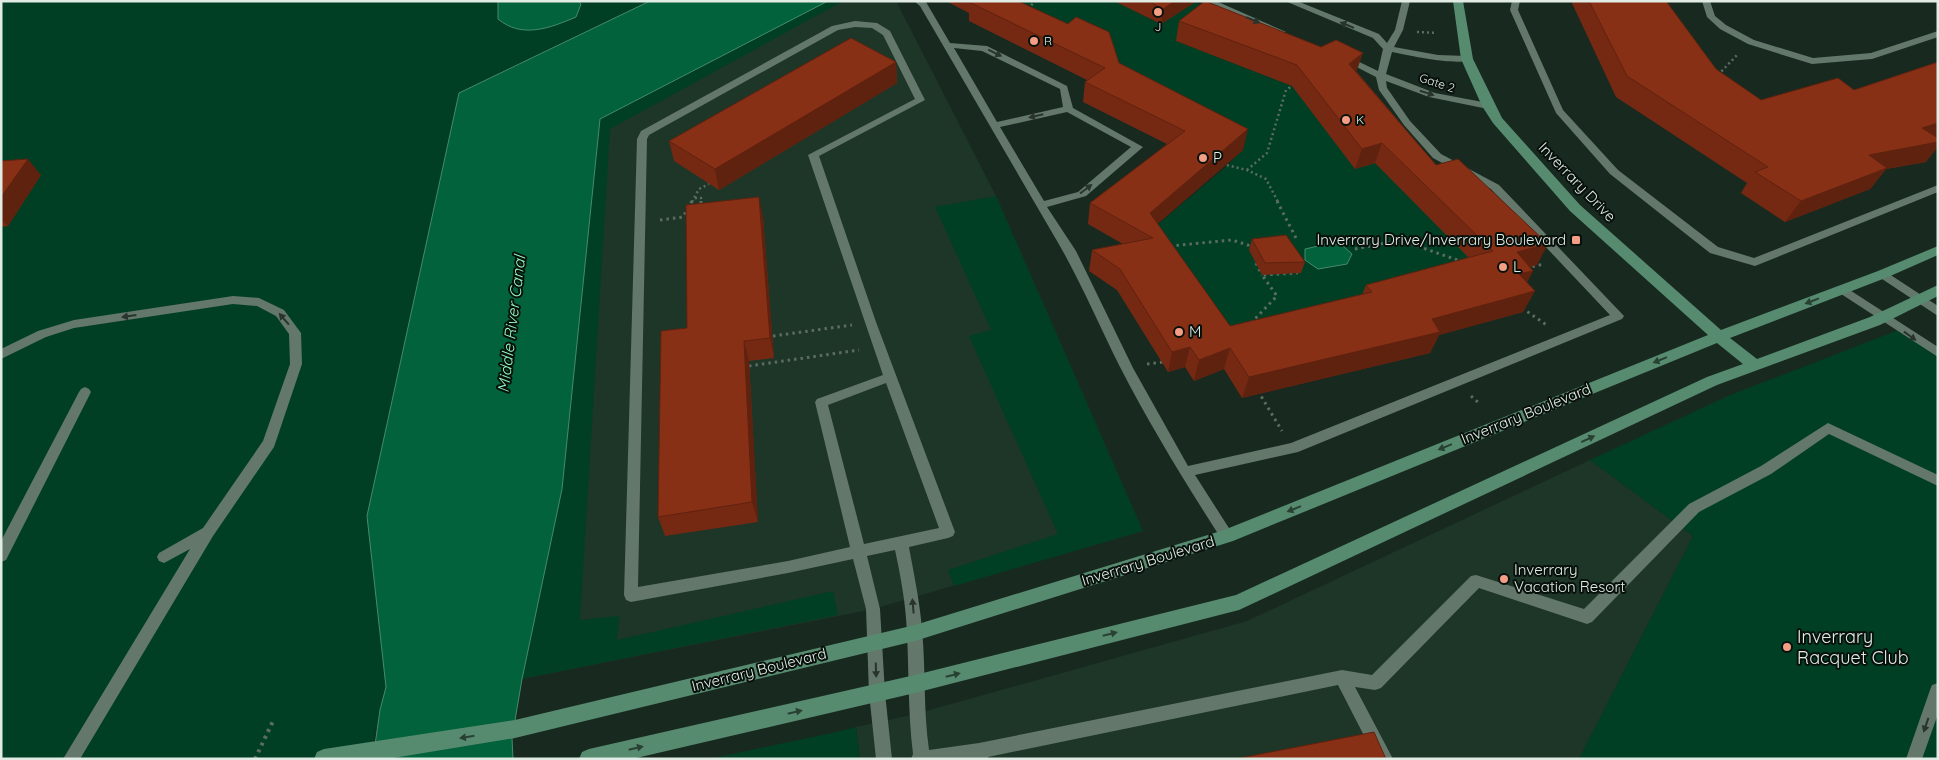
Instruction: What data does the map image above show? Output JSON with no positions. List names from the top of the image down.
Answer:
{
  "streets": {
    "street": ["Inverrary Drive", "Inverrary Boulevard"],
    "lane": ["Gate 2"]
  },
  "crossings": [
    ["Gate 2", "Inverrary Drive"],
    ["Inverrary Drive", "Inverrary Boulevard"]
  ],
  "water": ["Middle River Canal"],
  "places": {
    "other": [
      "J",
      "R",
      "K",
      "P",
      "L",
      "M",
      "Inverrary Vacation Resort",
      "Inverrary Racquet Club"
    ],
    "transit": ["Inverrary Drive/Inverrary Boulevard"]
  }
}
